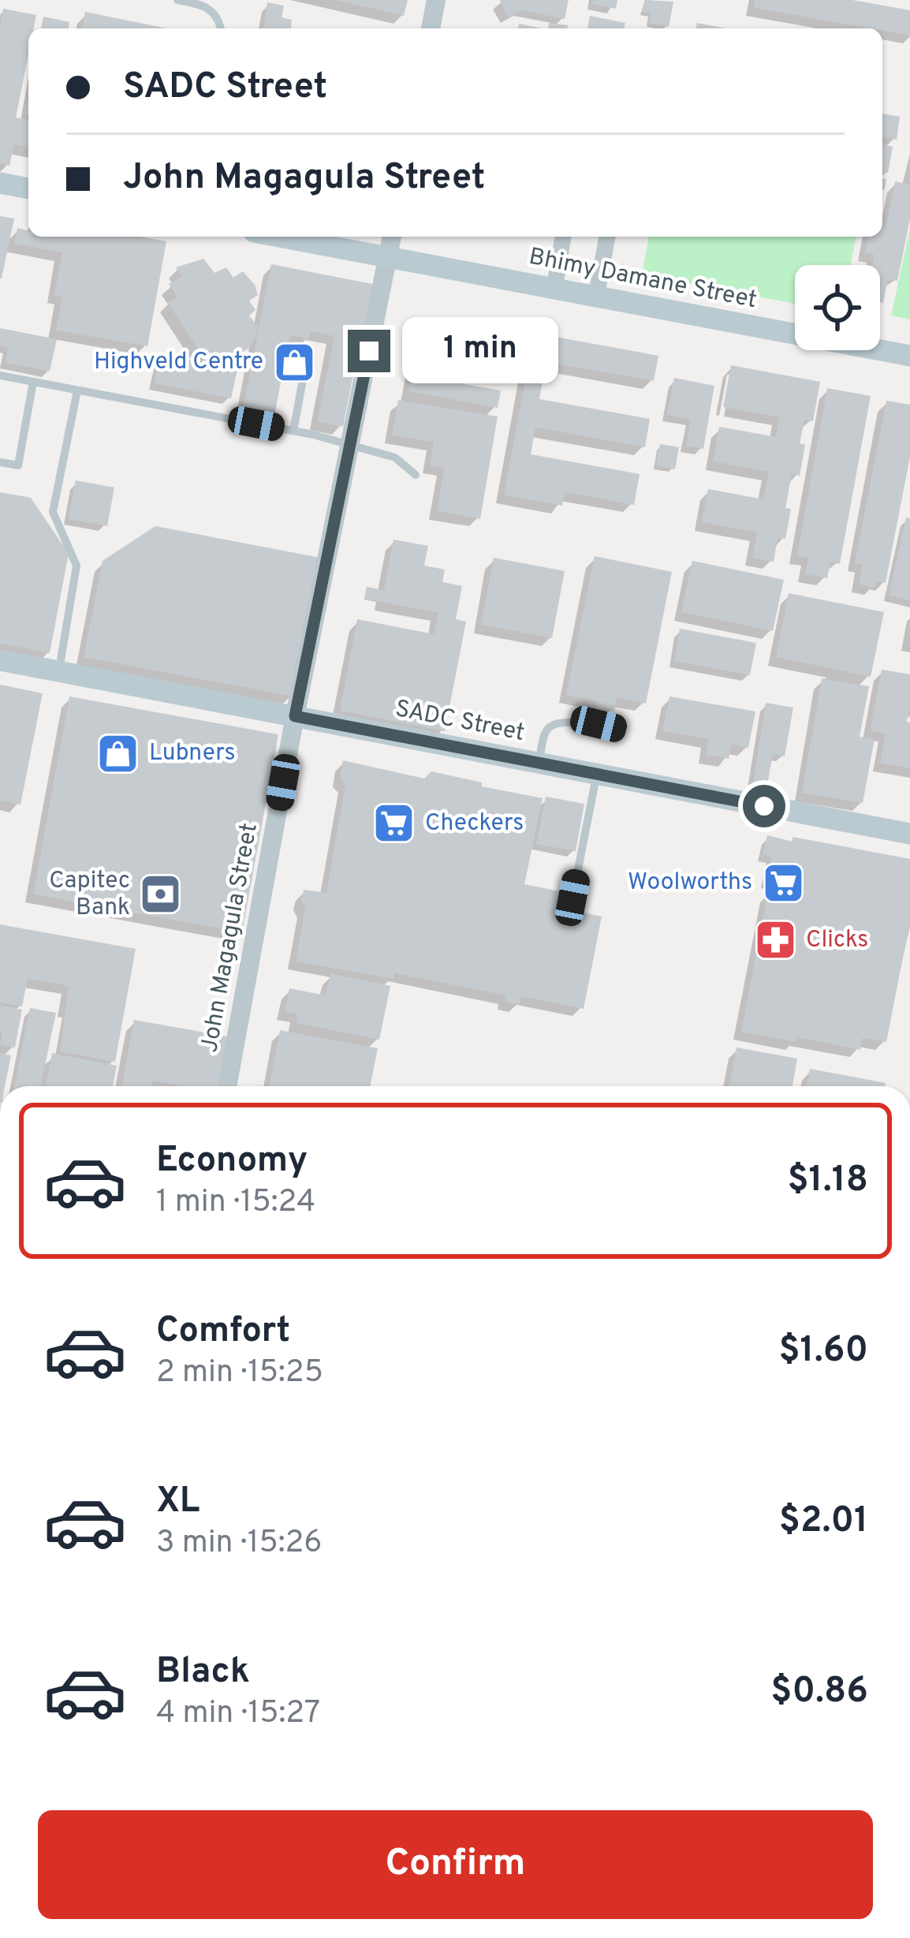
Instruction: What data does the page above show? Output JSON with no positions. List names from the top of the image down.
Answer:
{
  "streets": {
    "main road": ["Bhimy Damane Street", "SADC Street"],
    "street": ["John Magagula Street"]
  },
  "crossings": [
    ["Bhimy Damane Street", "John Magagula Street"],
    ["SADC Street", "John Magagula Street"]
  ],
  "places": {
    "shop": ["Highveld Centre", "Lubners"],
    "supermarket": ["Checkers", "Woolworths"],
    "bank": ["Capitec Bank"],
    "pharmacy": ["Clicks"]
  },
  "page": {
    "banner": ["SADC Street", "John Magagula Street"],
    "bubble": "1 min",
    "list": [
      {
        "name": "Economy",
        "note": "1 min · 15:24",
        "value": "$1.18"
      },
      {
        "name": "Comfort",
        "note": "2 min · 15:25",
        "value": "$1.60"
      },
      {
        "name": "XL",
        "note": "3 min · 15:26",
        "value": "$2.01"
      },
      {
        "name": "Black",
        "note": "4 min · 15:27",
        "value": "$0.86"
      }
    ],
    "buttons": "Confirm"
  }
}
